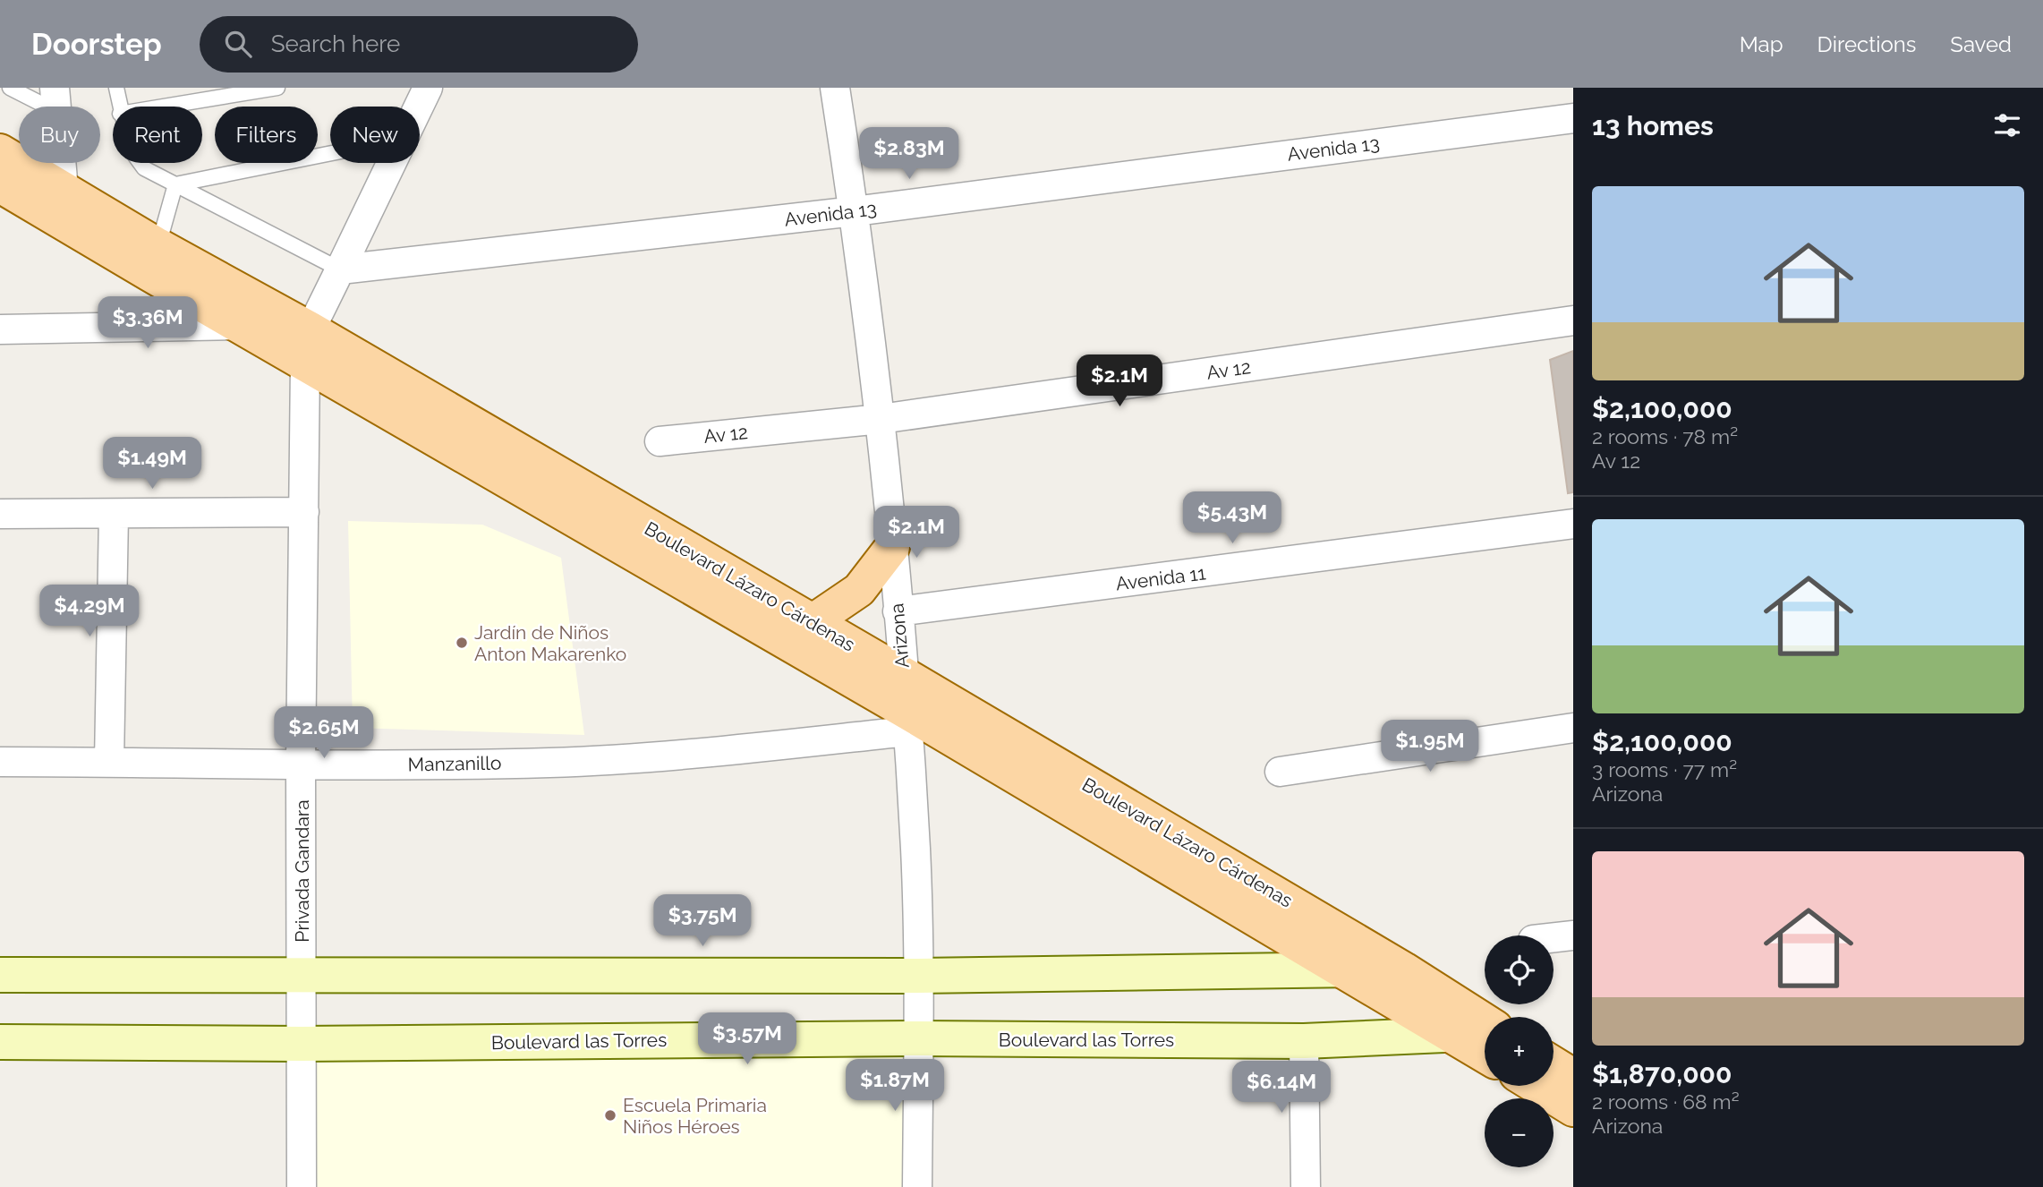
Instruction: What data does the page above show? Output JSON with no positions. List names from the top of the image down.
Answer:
{
  "streets": {
    "main road": ["Boulevard Lázaro Cárdenas"],
    "street": [
      "Avenida 13",
      "Av 12",
      "Avenida 11",
      "Arizona",
      "Manzanillo",
      "Privada Gandara",
      "Boulevard las Torres"
    ]
  },
  "crossings": [
    ["Avenida 13", "Arizona"],
    ["Av 12", "Arizona"],
    ["Avenida 11", "Arizona"],
    ["Boulevard Lázaro Cárdenas", "Arizona"],
    ["Boulevard Lázaro Cárdenas", "Manzanillo"],
    ["Boulevard Lázaro Cárdenas", "Privada Gandara"],
    ["Boulevard Lázaro Cárdenas", "Boulevard las Torres"],
    ["Arizona", "Manzanillo"],
    ["Arizona", "Boulevard las Torres"],
    ["Manzanillo", "Privada Gandara"],
    ["Privada Gandara", "Boulevard las Torres"]
  ],
  "places": ["Jardín de Niños Anton Makarenko", "Escuela Primaria Niños Héroes"],
  "page": {
    "header": "Doorstep",
    "search": "Search here",
    "nav": ["Map", "Directions", "Saved"],
    "heading": "13 homes",
    "chip": [
      "Buy",
      "Rent",
      "Filters",
      "New"
    ],
    "price": [
      "$2.83M",
      "$3.36M",
      "$2.1M",
      "$1.49M",
      "$5.43M",
      "$2.1M",
      "$4.29M",
      "$2.65M",
      "$1.95M",
      "$3.75M",
      "$3.57M",
      "$1.87M",
      "$6.14M"
    ],
    "list": [
      {
        "name": "$2,100,000",
        "note": "2 rooms · 78 m² · Av 12"
      },
      {
        "name": "$2,100,000",
        "note": "3 rooms · 77 m² · Arizona"
      },
      {
        "name": "$1,870,000",
        "note": "2 rooms · 68 m² · Arizona"
      }
    ],
    "map_buttons": ["+", "−"]
  }
}
